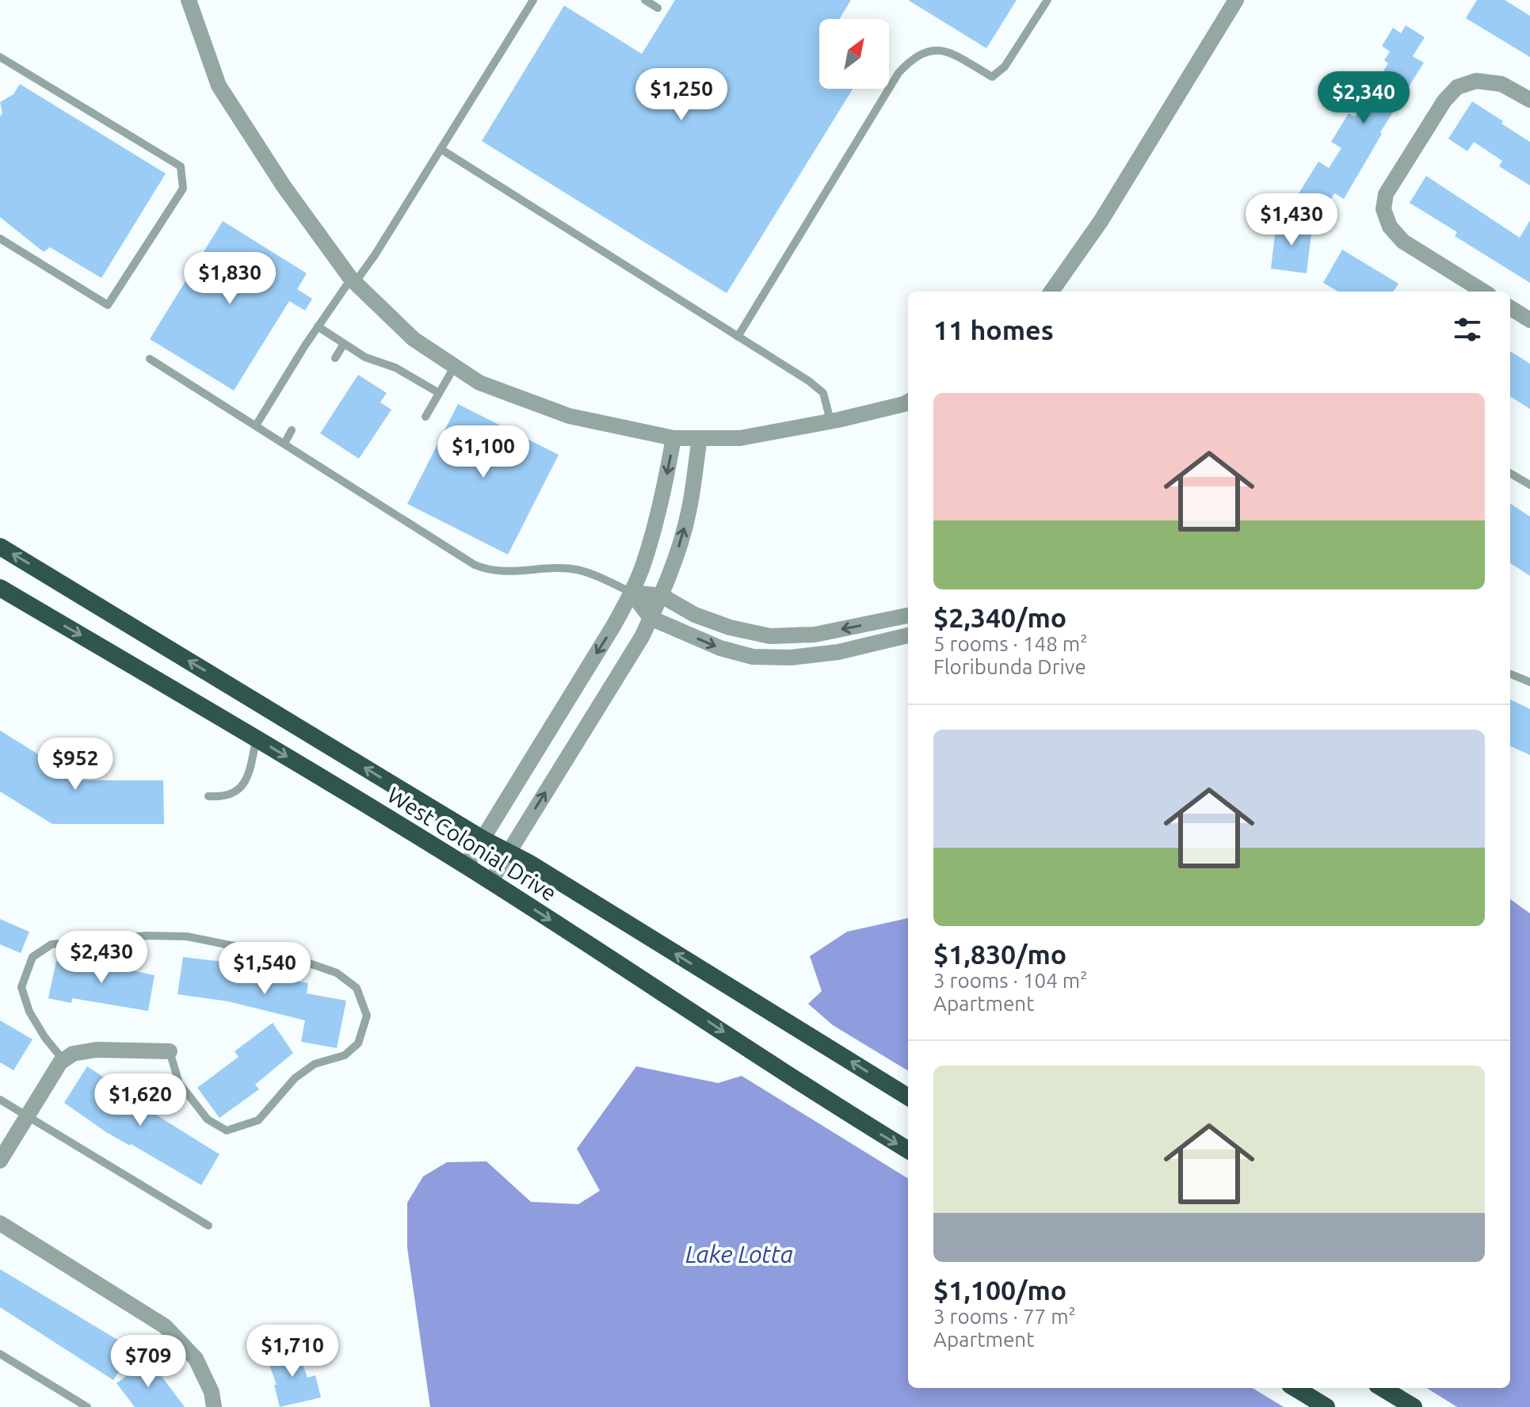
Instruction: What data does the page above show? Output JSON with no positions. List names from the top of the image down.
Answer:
{
  "streets": {
    "highway": ["West Colonial Drive"]
  },
  "water": ["Lake Lotta"],
  "north": "top right",
  "page": {
    "price": [
      "$1,250",
      "$2,340",
      "$1,430",
      "$1,830",
      "$1,100",
      "$952",
      "$2,430",
      "$1,540",
      "$1,620",
      "$1,710",
      "$709"
    ],
    "heading": "11 homes",
    "list": [
      {
        "name": "$2,340/mo",
        "note": "5 rooms · 148 m² · Floribunda Drive"
      },
      {
        "name": "$1,830/mo",
        "note": "3 rooms · 104 m² · Apartment"
      },
      {
        "name": "$1,100/mo",
        "note": "3 rooms · 77 m² · Apartment"
      }
    ]
  }
}
